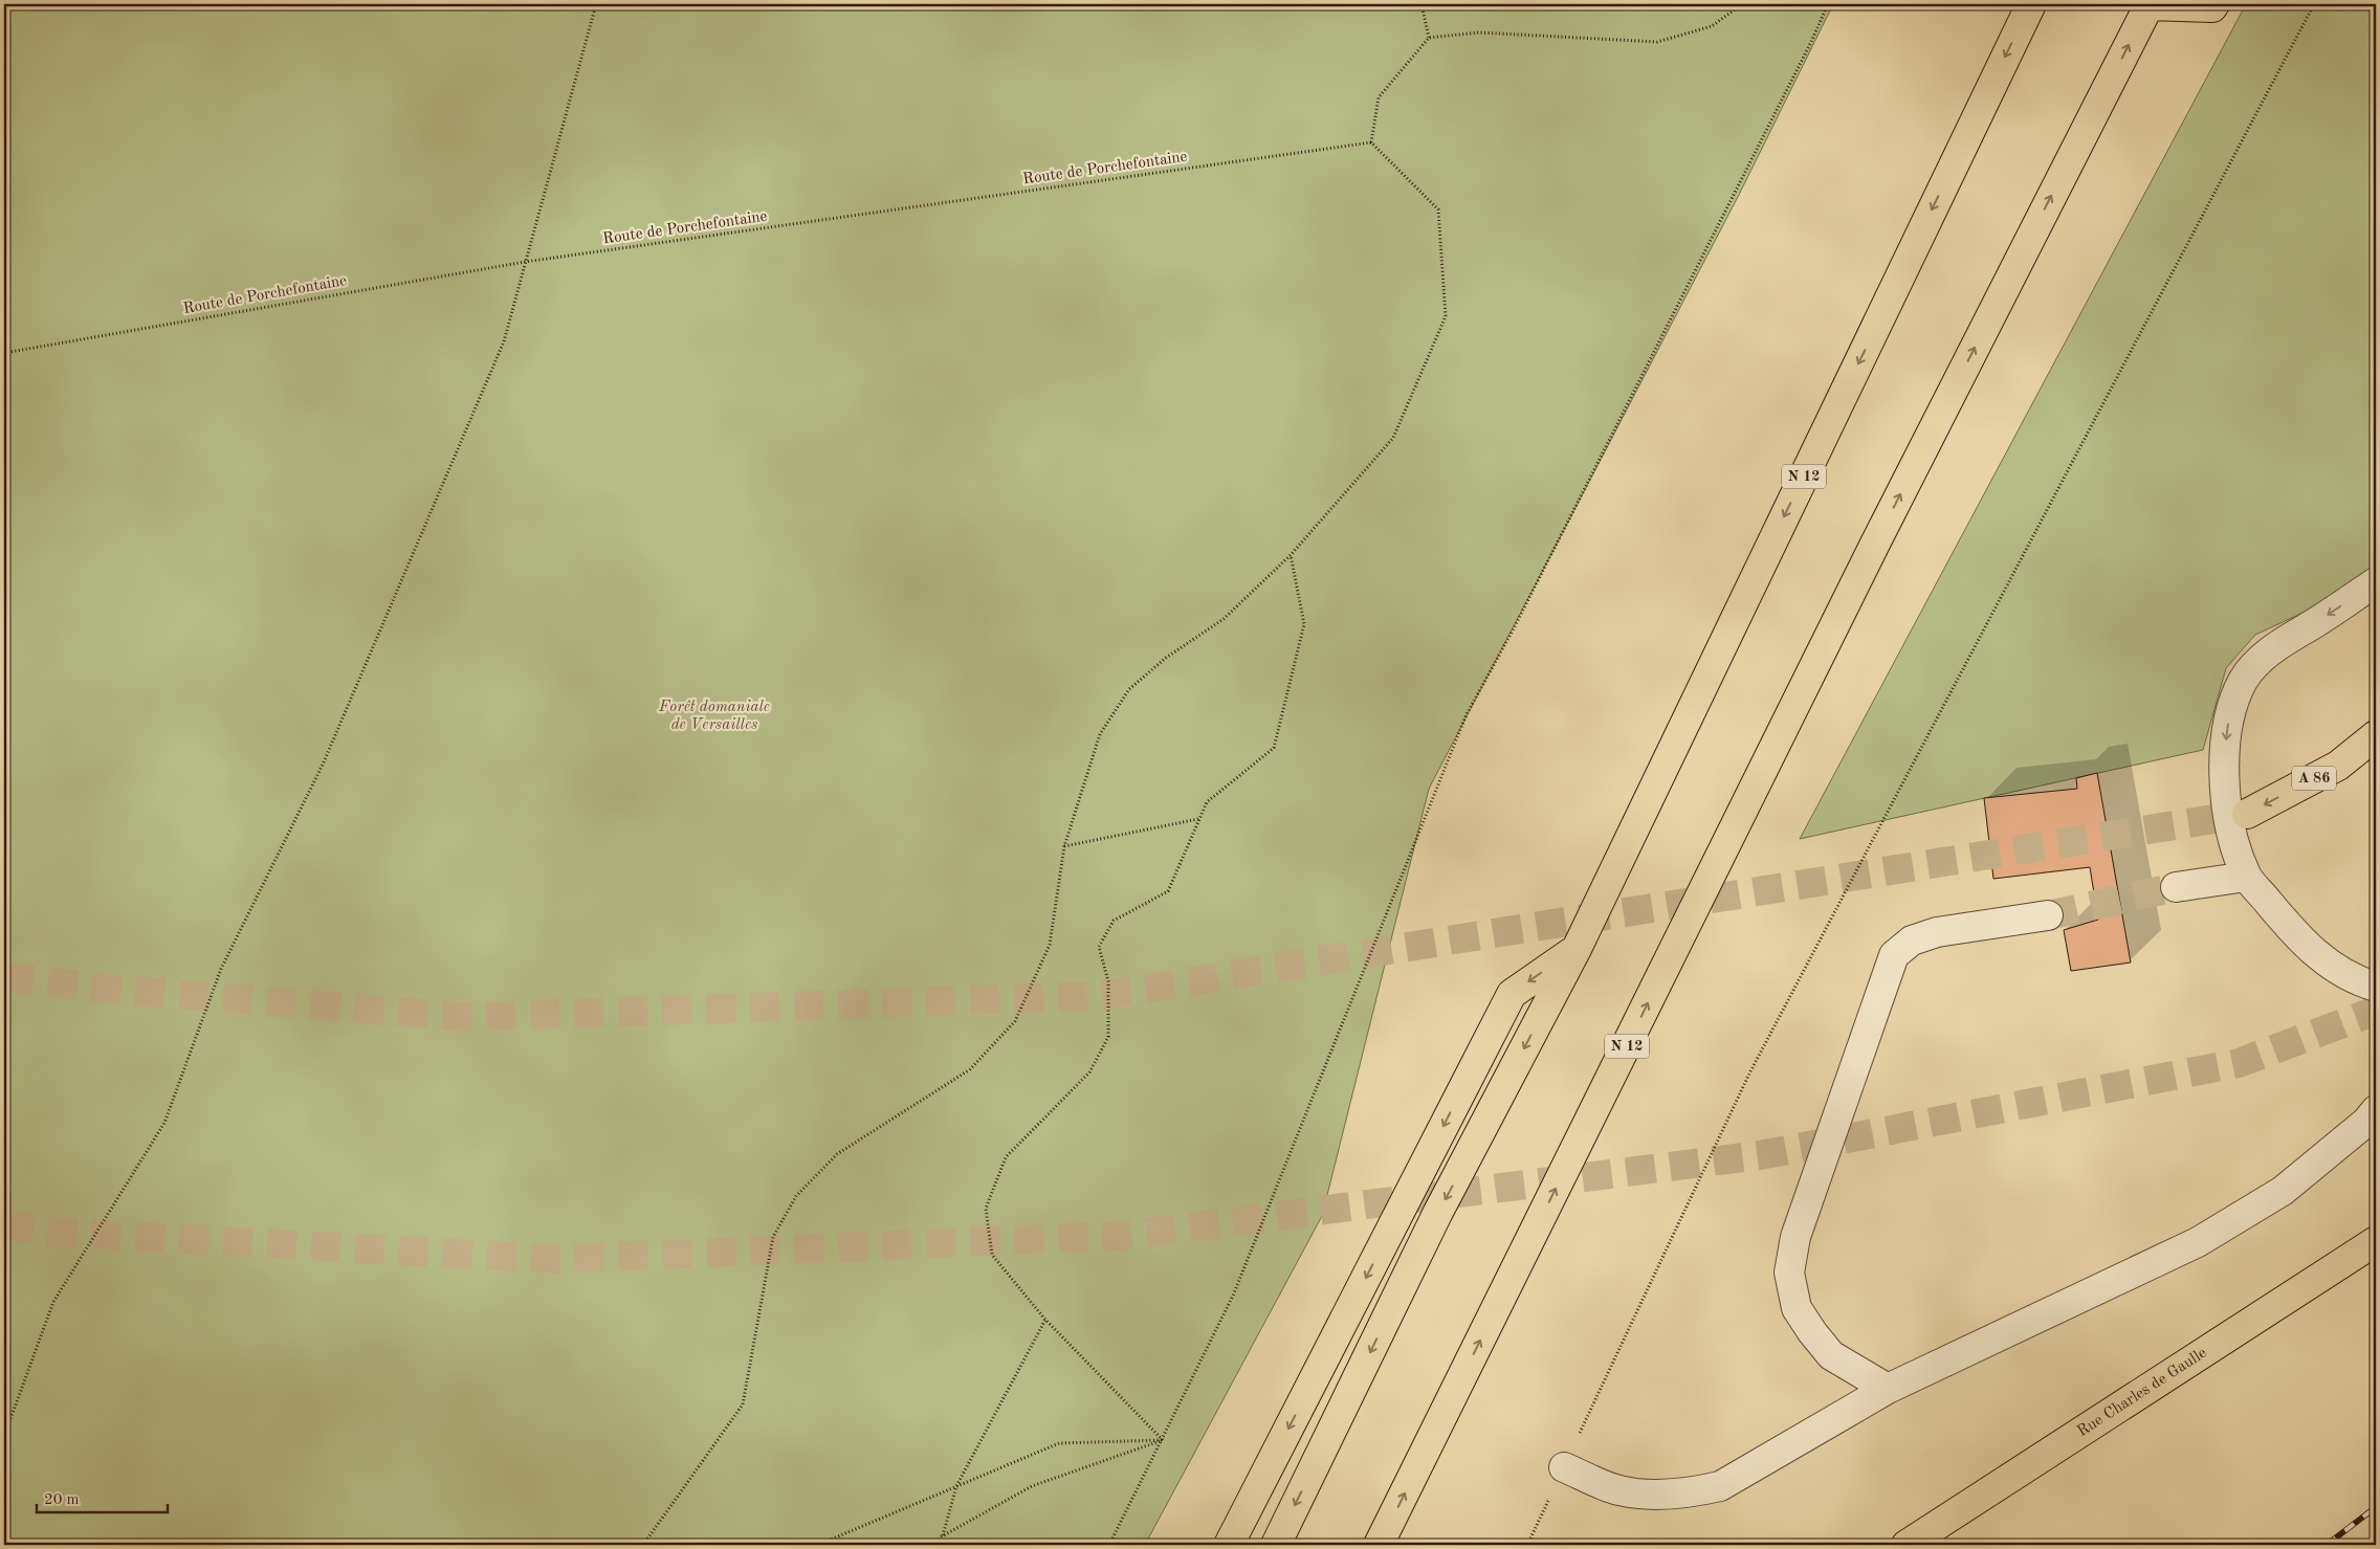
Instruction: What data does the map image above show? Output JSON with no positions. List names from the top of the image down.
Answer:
{
  "streets": {
    "main road": ["N 12", "A 86", "Rue Charles de Gaulle"],
    "path": ["Route de Porchefontaine"]
  },
  "parks": ["Forêt domaniale de Versailles"],
  "scale_bar": "20 m"
}
